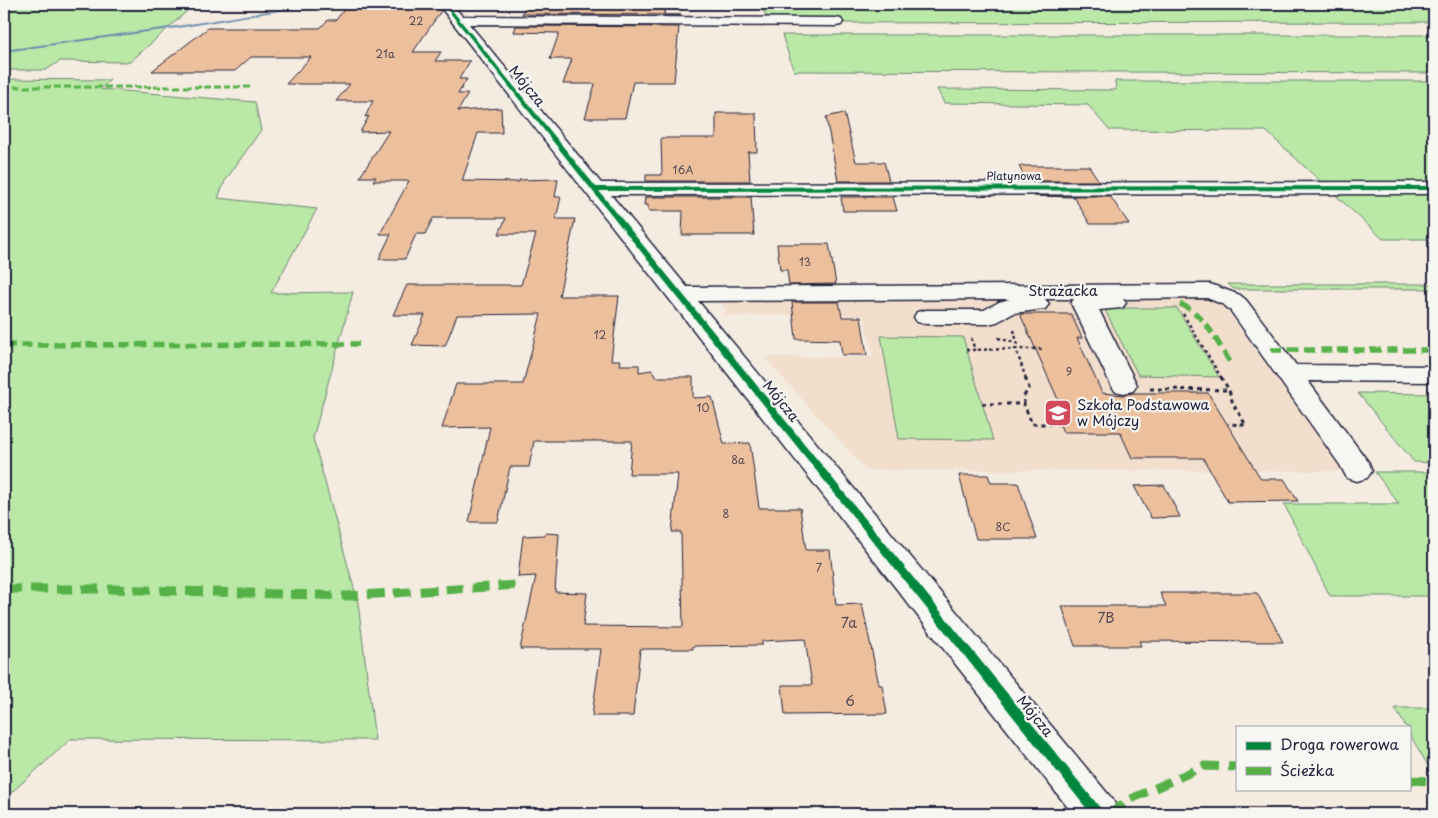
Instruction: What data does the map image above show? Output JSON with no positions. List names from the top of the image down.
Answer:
{
  "streets": {
    "street": ["Mójcza", "Platynowa", "Strażacka"]
  },
  "crossings": [
    ["Mójcza", "Platynowa"],
    ["Mójcza", "Strażacka"]
  ],
  "places": {
    "school or university": ["Szkoła Podstawowa w Mójczy"]
  },
  "house_numbers": [
    "22",
    "21a",
    "16A",
    "13",
    "12",
    "9",
    "10",
    "8a",
    "8",
    "8C",
    "7",
    "7B",
    "7a",
    "6"
  ],
  "legend": ["Droga rowerowa", "Ścieżka"]
}
